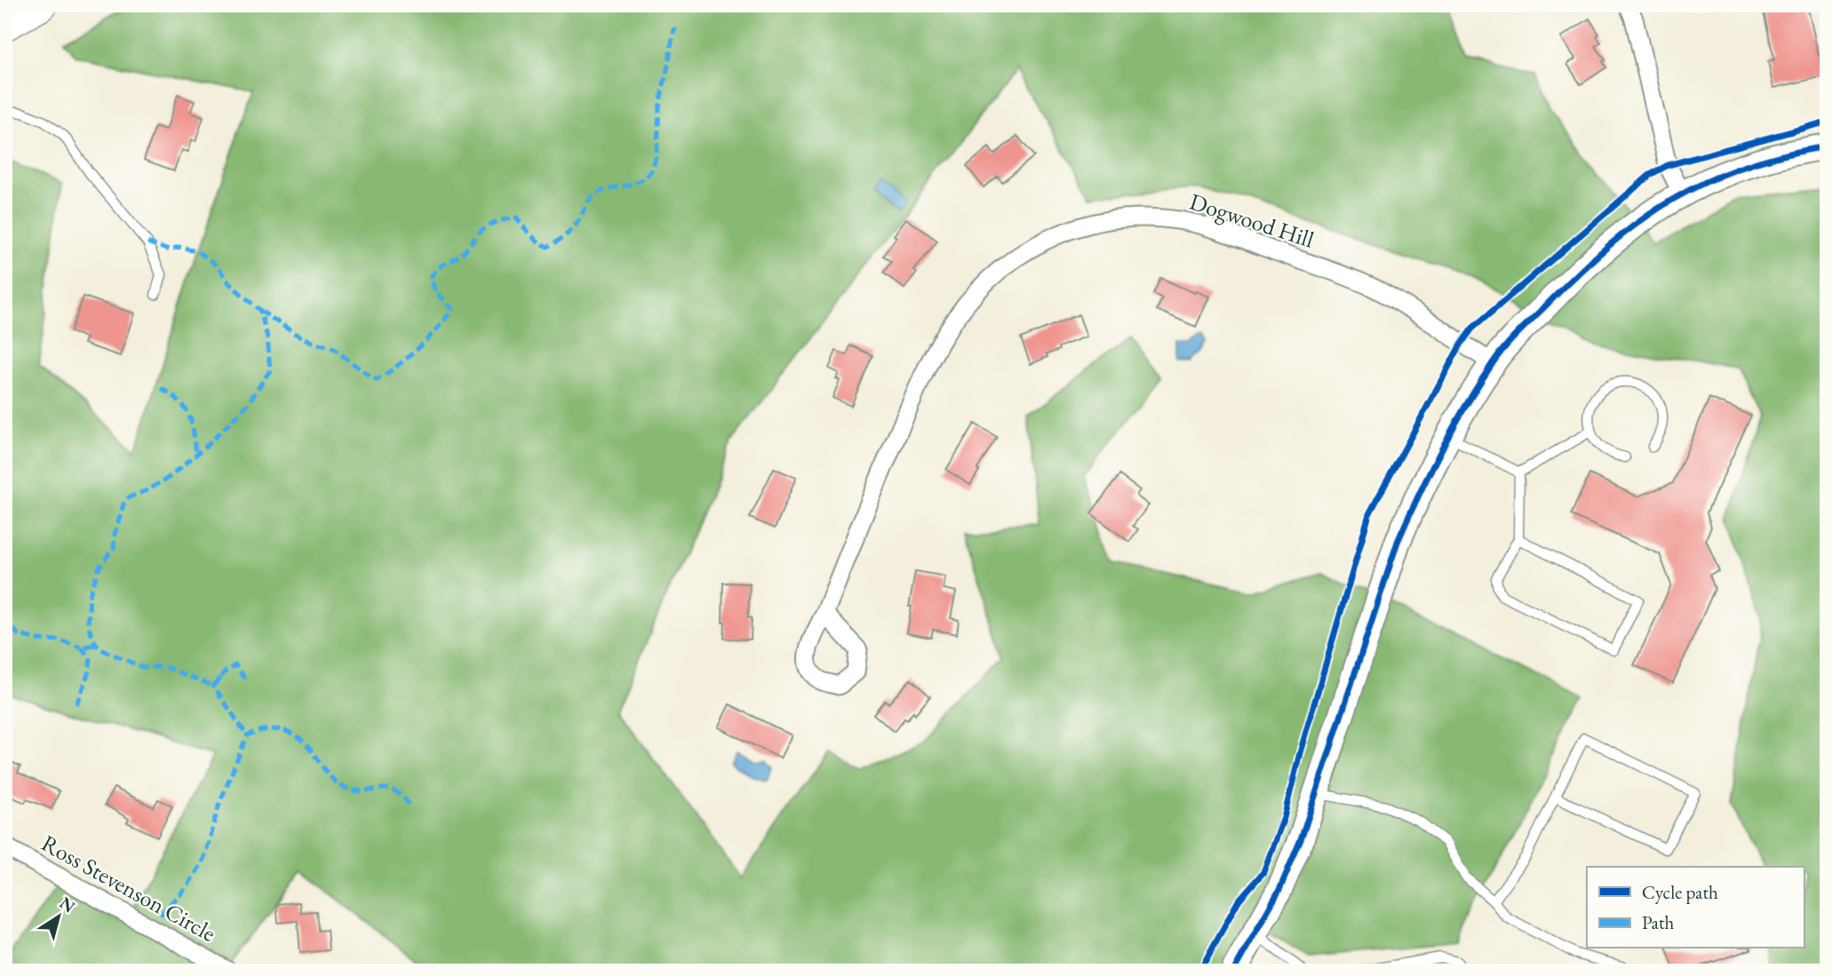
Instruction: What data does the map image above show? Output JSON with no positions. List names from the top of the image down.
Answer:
{
  "streets": {
    "street": ["Dogwood Hill", "Ross Stevenson Circle"]
  },
  "legend": ["Cycle path", "Path"],
  "north": "top right"
}
